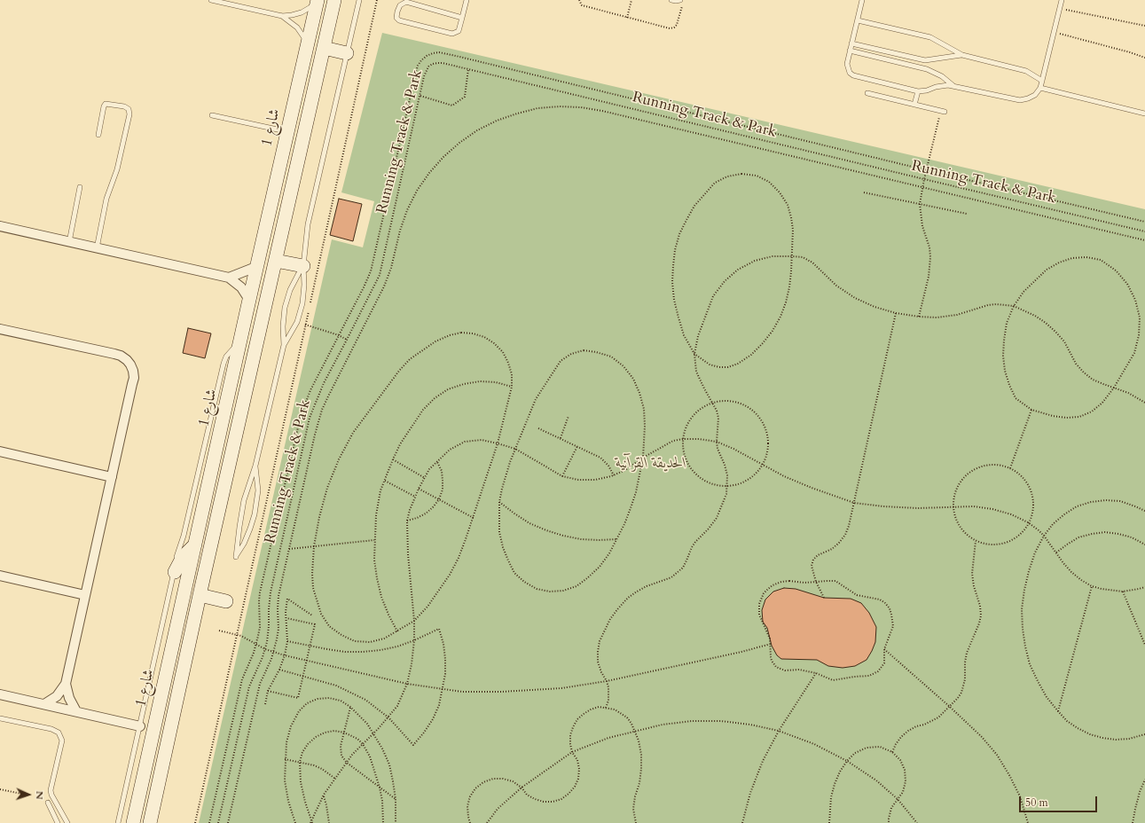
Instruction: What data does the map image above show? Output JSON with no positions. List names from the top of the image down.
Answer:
{
  "streets": {
    "street": ["شارع 1"],
    "path": ["Running Track & Park"]
  },
  "parks": ["الحديقة القرآنية"],
  "scale_bar": "50 m",
  "north": "right"
}
